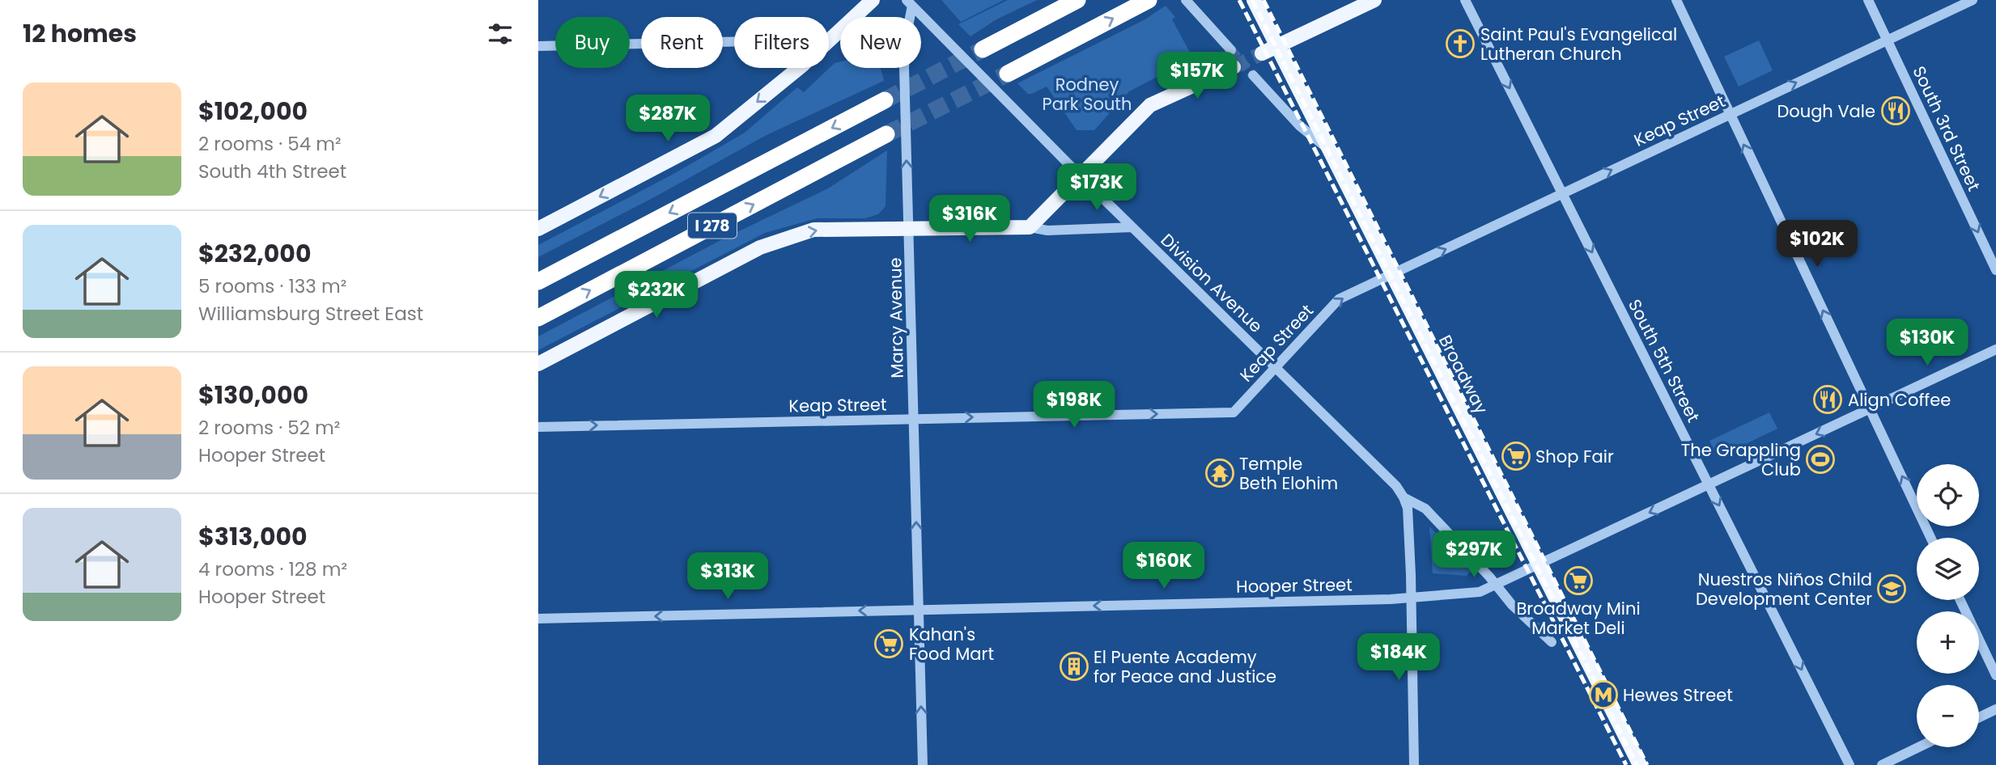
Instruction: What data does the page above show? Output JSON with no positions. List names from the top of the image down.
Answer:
{
  "streets": {
    "highway": ["I 278"],
    "main road": ["Broadway"],
    "street": [
      "Keap Street",
      "South 3rd Street",
      "Division Avenue",
      "Marcy Avenue",
      "South 5th Street",
      "Hooper Street"
    ]
  },
  "crossings": [
    ["Keap Street", "South 3rd Street"],
    ["Keap Street", "Division Avenue"],
    ["Keap Street", "Marcy Avenue"],
    ["Keap Street", "South 5th Street"],
    ["Keap Street", "Broadway"],
    ["Division Avenue", "Marcy Avenue"],
    ["Division Avenue", "Hooper Street"],
    ["Marcy Avenue", "Hooper Street"],
    ["South 5th Street", "Hooper Street"],
    ["Broadway", "Hooper Street"]
  ],
  "one_way": [
    "Keap Street",
    "South 3rd Street",
    "Marcy Avenue",
    "South 5th Street",
    "Hooper Street"
  ],
  "parks": ["Rodney Park South"],
  "places": {
    "church": ["Saint Paul's Evangelical Lutheran Church"],
    "restaurant": ["Dough Vale", "Align Coffee"],
    "supermarket": ["Shop Fair", "Broadway Mini Market Deli", "Kahan's Food Mart"],
    "sports": ["The Grappling Club"],
    "temple": ["Temple Beth Elohim"],
    "school or university": ["Nuestros Niños Child Development Center"],
    "building": ["El Puente Academy for Peace and Justice"],
    "metro station": ["Hewes Street"]
  },
  "page": {
    "heading": "12 homes",
    "chip": [
      "Buy",
      "Rent",
      "Filters",
      "New"
    ],
    "price": [
      "$157K",
      "$287K",
      "$173K",
      "$316K",
      "$102K",
      "$232K",
      "$130K",
      "$198K",
      "$297K",
      "$160K",
      "$313K",
      "$184K"
    ],
    "list": [
      {
        "name": "$102,000",
        "note": "2 rooms · 54 m² · South 4th Street"
      },
      {
        "name": "$232,000",
        "note": "5 rooms · 133 m² · Williamsburg Street East"
      },
      {
        "name": "$130,000",
        "note": "2 rooms · 52 m² · Hooper Street"
      },
      {
        "name": "$313,000",
        "note": "4 rooms · 128 m² · Hooper Street"
      }
    ],
    "map_buttons": ["+", "−"]
  }
}
